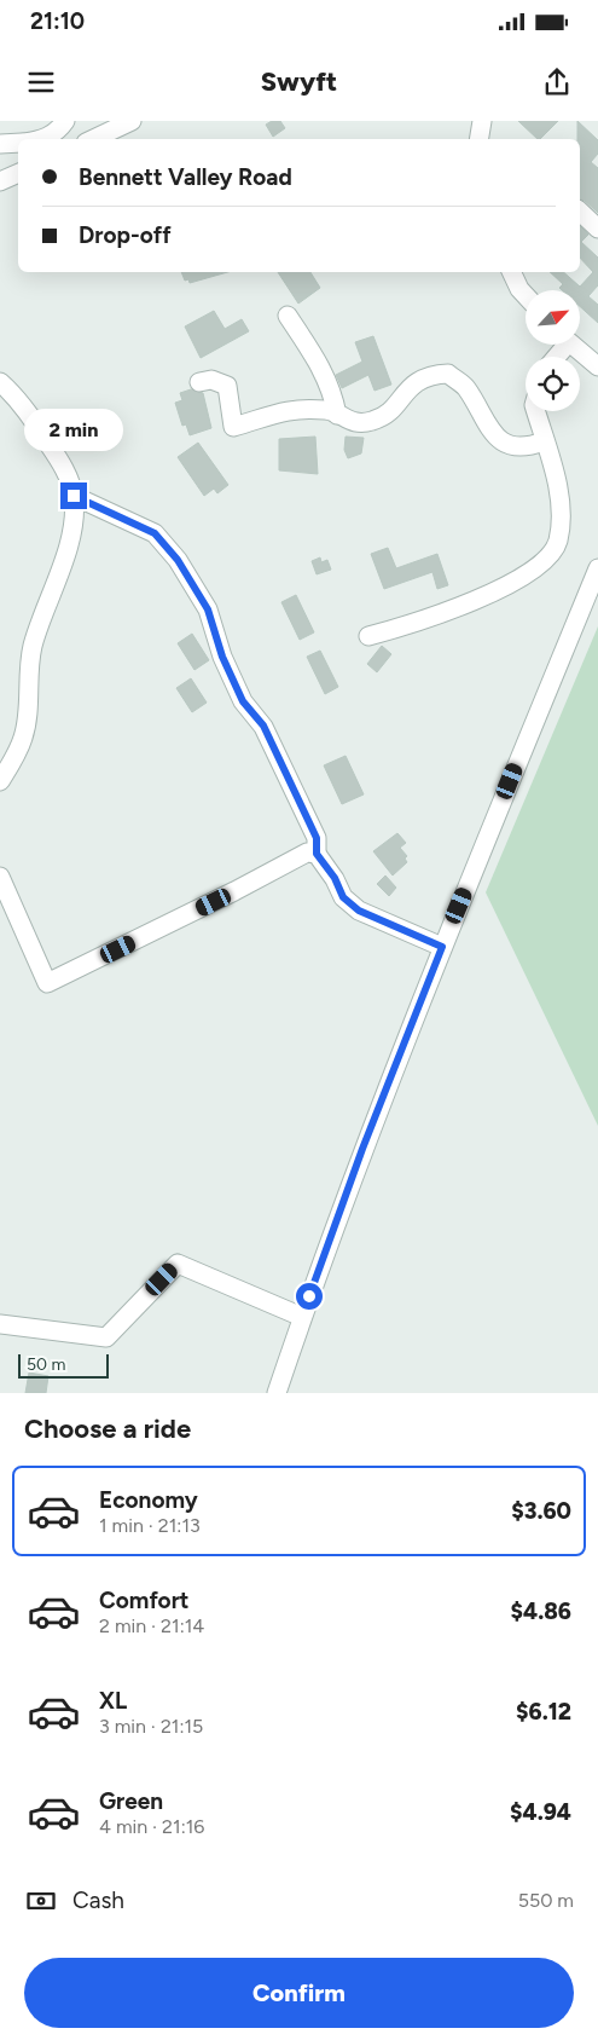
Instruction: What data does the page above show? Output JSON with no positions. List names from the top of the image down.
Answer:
{
  "scale_bar": "50 m",
  "north": "top right",
  "page": {
    "status": "21:10",
    "header": "Swyft",
    "banner": ["Bennett Valley Road", "Drop-off"],
    "bubble": "2 min",
    "scale": "50 m",
    "heading": "Choose a ride",
    "list": [
      {
        "name": "Economy",
        "note": "1 min · 21:13",
        "value": "$3.60"
      },
      {
        "name": "Comfort",
        "note": "2 min · 21:14",
        "value": "$4.86"
      },
      {
        "name": "XL",
        "note": "3 min · 21:15",
        "value": "$6.12"
      },
      {
        "name": "Green",
        "note": "4 min · 21:16",
        "value": "$4.94"
      }
    ],
    "pay": ["Cash", "550 m"],
    "buttons": "Confirm"
  }
}
